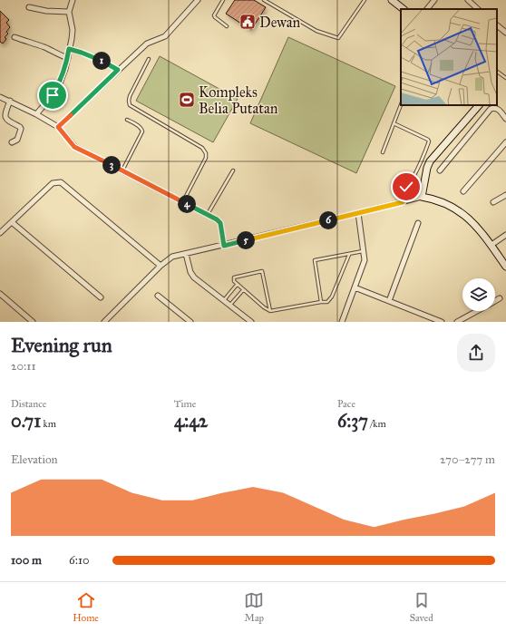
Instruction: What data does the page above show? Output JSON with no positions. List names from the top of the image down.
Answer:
{
  "places": {
    "public building": ["Dewan"],
    "sports": ["Kompleks Belia Putatan"]
  },
  "page": {
    "pins": [
      "1",
      "3",
      "4",
      "6",
      "5"
    ],
    "heading": ["Evening run", "20:11"],
    "stats": [
      ["Distance", "0.71 km"],
      ["Time", "4:42"],
      ["Pace", "6:37 /km"]
    ],
    "chart": ["Elevation", "270–277 m"],
    "list": [
      {
        "name": "100 m",
        "note": "6:10"
      }
    ],
    "tabs": ["Home", "Map", "Saved"]
  }
}
